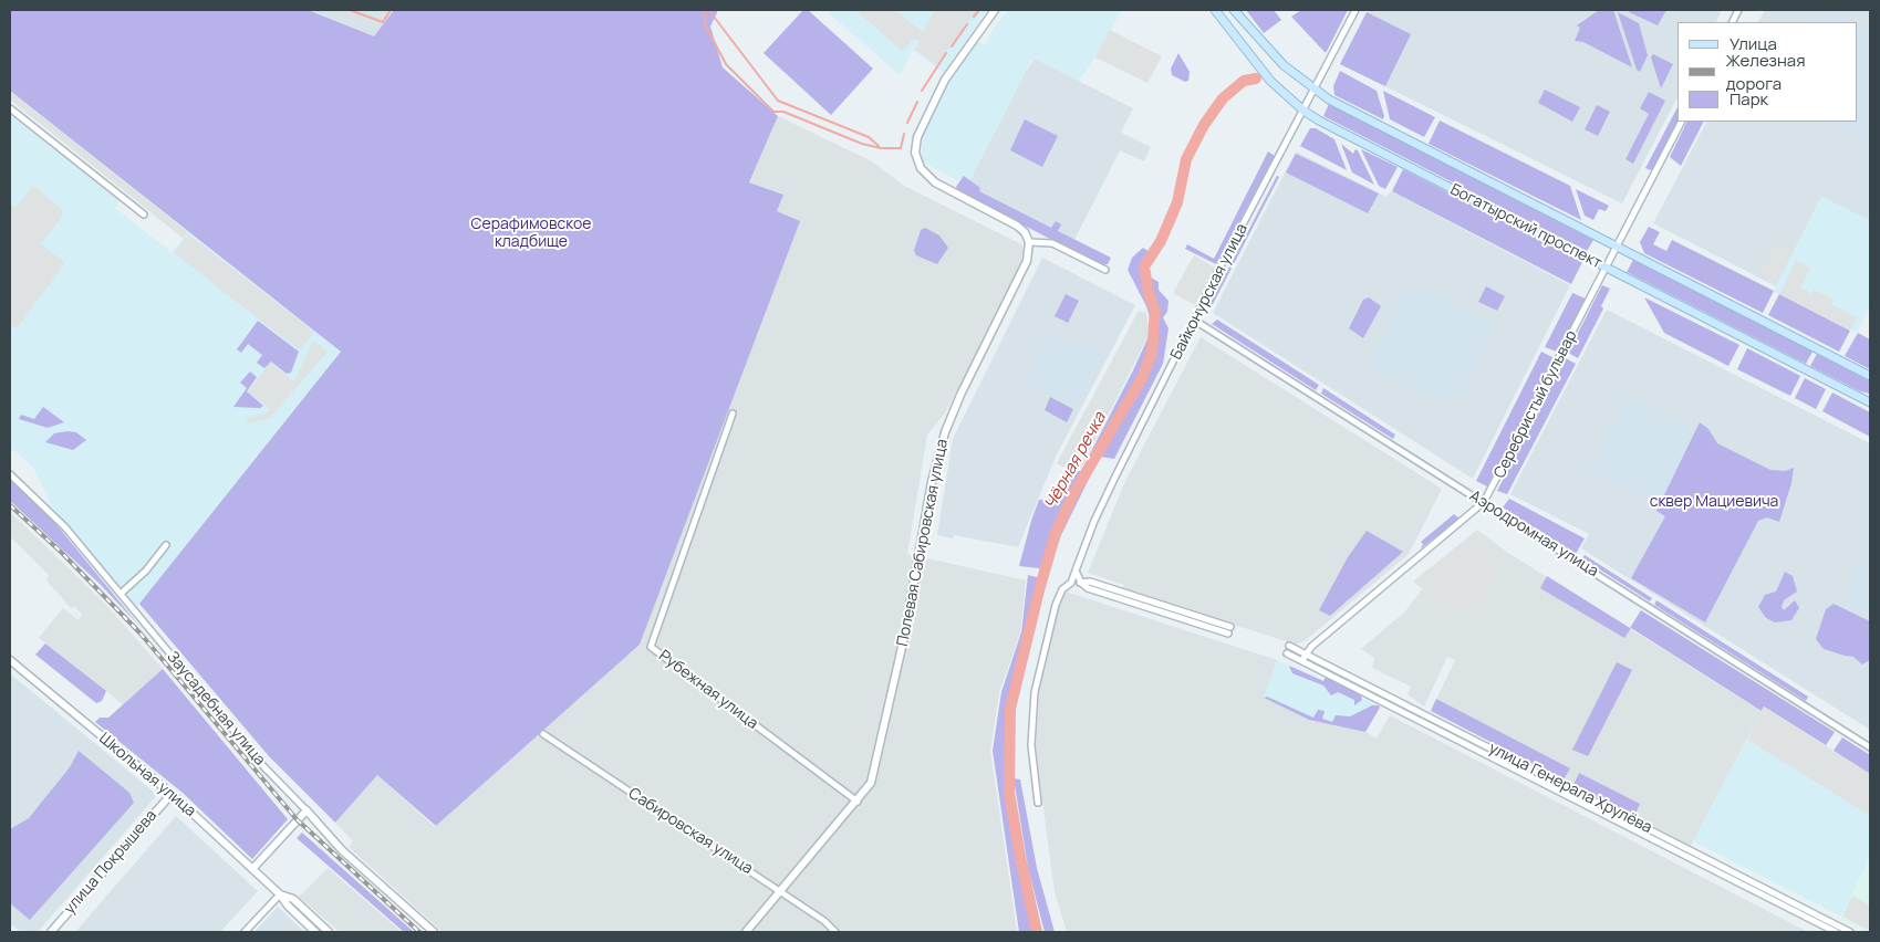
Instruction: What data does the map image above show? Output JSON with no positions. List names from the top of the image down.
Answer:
{
  "streets": {
    "main road": ["Богатырский проспект"],
    "street": [
      "Байконурская улица",
      "Серебристый бульвар",
      "Аэродромная улица",
      "Полевая Сабировская улица",
      "Рубежная улица",
      "Заусадебная улица",
      "Школьная улица",
      "улица Генерала Хрулёва",
      "Сабировская улица",
      "улица Покрышева"
    ]
  },
  "crossings": [
    ["Богатырский проспект", "Байконурская улица"],
    ["Богатырский проспект", "Серебристый бульвар"],
    ["Байконурская улица", "Аэродромная улица"],
    ["Серебристый бульвар", "Аэродромная улица"],
    ["Серебристый бульвар", "улица Генерала Хрулёва"],
    ["Полевая Сабировская улица", "Рубежная улица"],
    ["Полевая Сабировская улица", "Сабировская улица"],
    ["Школьная улица", "улица Покрышева"]
  ],
  "water": ["Чёрная речка"],
  "parks": ["Серафимовское кладбище", "сквер Мациевича"],
  "legend": ["Улица", "Железная дорога", "Парк"]
}
